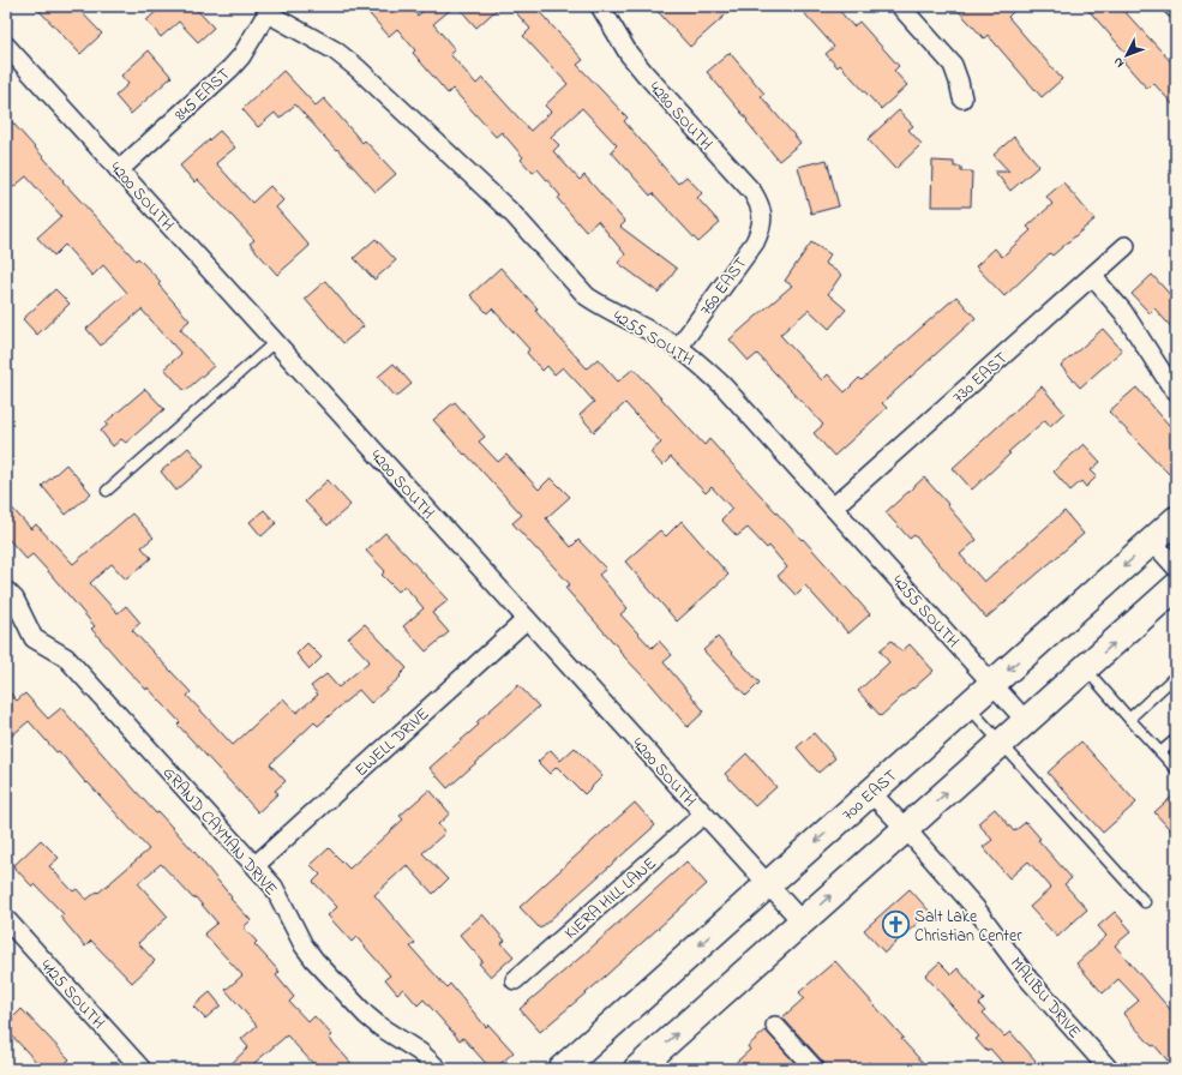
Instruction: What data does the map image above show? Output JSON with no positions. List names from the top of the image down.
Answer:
{
  "streets": {
    "main road": ["700 EAST"],
    "street": [
      "845 EAST",
      "4280 SOUTH",
      "4200 SOUTH",
      "760 EAST",
      "4255 SOUTH",
      "730 EAST",
      "EWELL DRIVE",
      "GRAND CAYMAN DRIVE",
      "KIERA HILL LANE",
      "4125 SOUTH",
      "MALIBU DRIVE"
    ]
  },
  "crossings": [
    ["845 EAST", "4200 SOUTH"],
    ["845 EAST", "4255 SOUTH"],
    ["4280 SOUTH", "760 EAST"],
    ["4200 SOUTH", "EWELL DRIVE"],
    ["4200 SOUTH", "700 EAST"],
    ["4200 SOUTH", "KIERA HILL LANE"],
    ["760 EAST", "4255 SOUTH"],
    ["4255 SOUTH", "730 EAST"],
    ["4255 SOUTH", "700 EAST"],
    ["EWELL DRIVE", "GRAND CAYMAN DRIVE"],
    ["700 EAST", "MALIBU DRIVE"]
  ],
  "places": {
    "church": ["Salt Lake Christian Center"]
  },
  "north": "bottom left"
}
